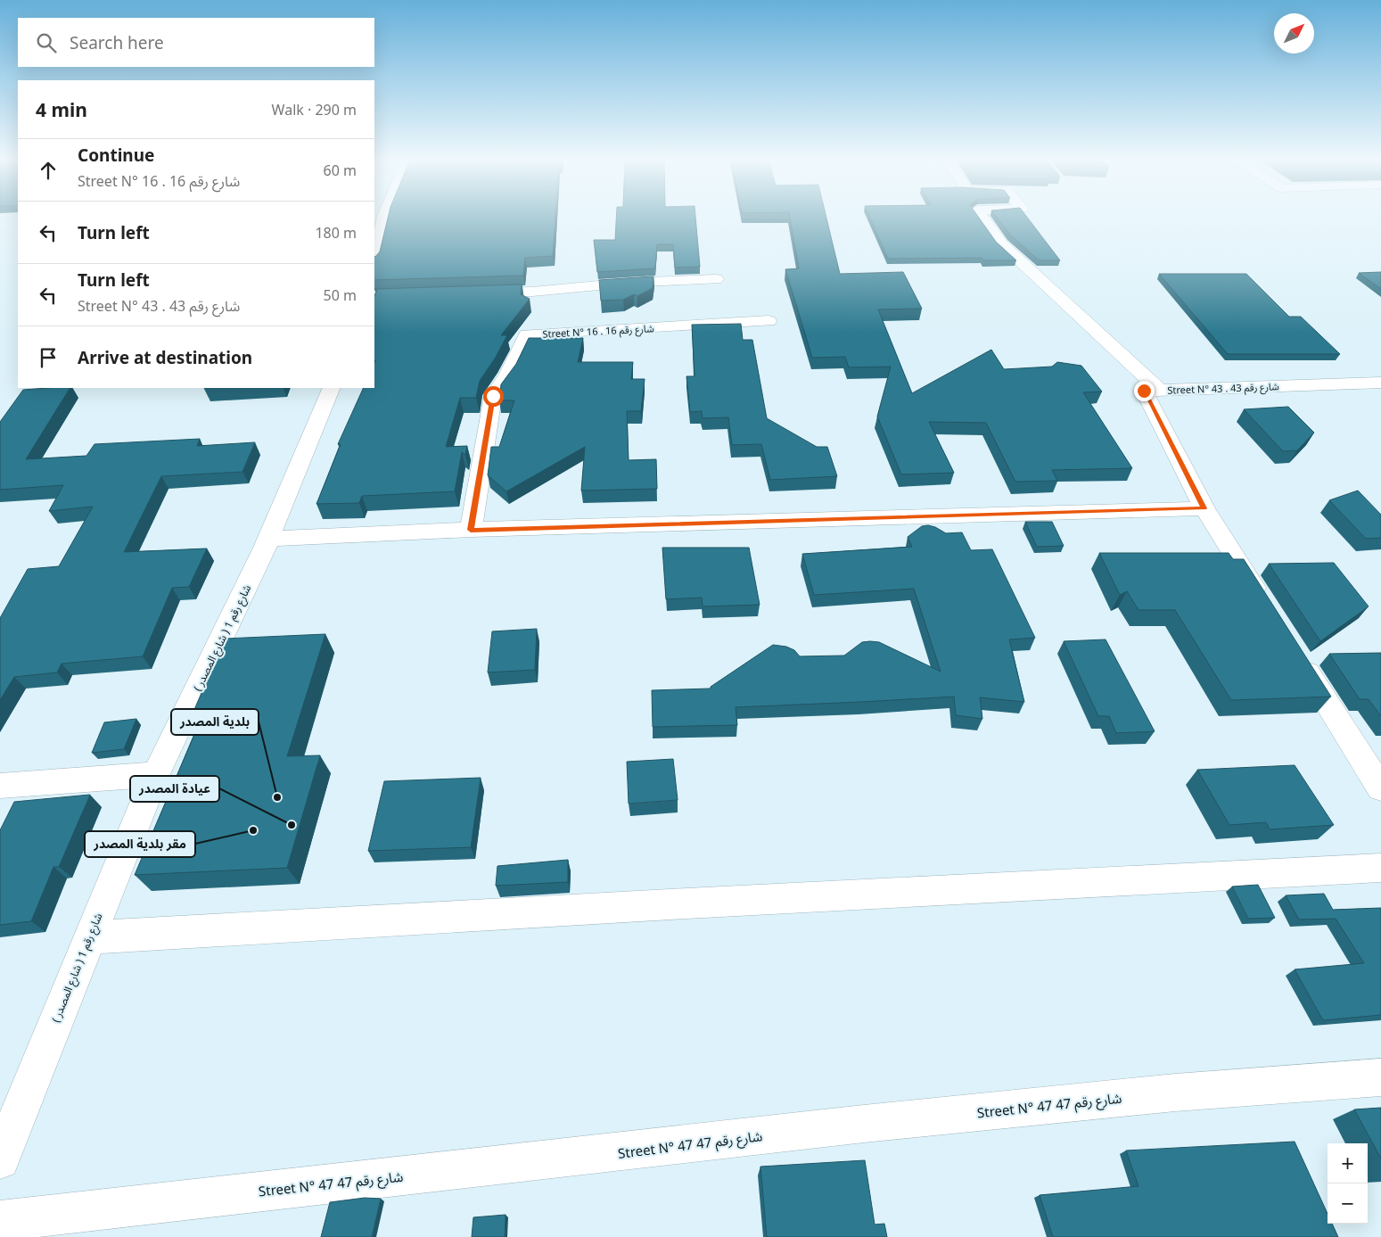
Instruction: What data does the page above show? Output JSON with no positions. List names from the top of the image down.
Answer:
{
  "streets": {
    "street": [
      "Street N° 16 . شارع رقم 16",
      "Street N° 43 . شارع رقم 43",
      "شارع رقم 1 ( شارع المصدر )",
      "Street N° 47 شارع رقم 47"
    ]
  },
  "places": ["بلدية المصدر", "عيادة المصدر", "مقر بلدية المصدر"],
  "north": "top right",
  "page": {
    "search": "Search here",
    "heading": ["4 min", "Walk · 290 m"],
    "list": [
      ["Continue", "Street N° 16 . شارع رقم 16", "60 m"],
      ["Turn left", "180 m"],
      ["Turn left", "Street N° 43 . شارع رقم 43", "50 m"],
      "Arrive at destination"
    ],
    "map_buttons": ["+", "−"]
  }
}
